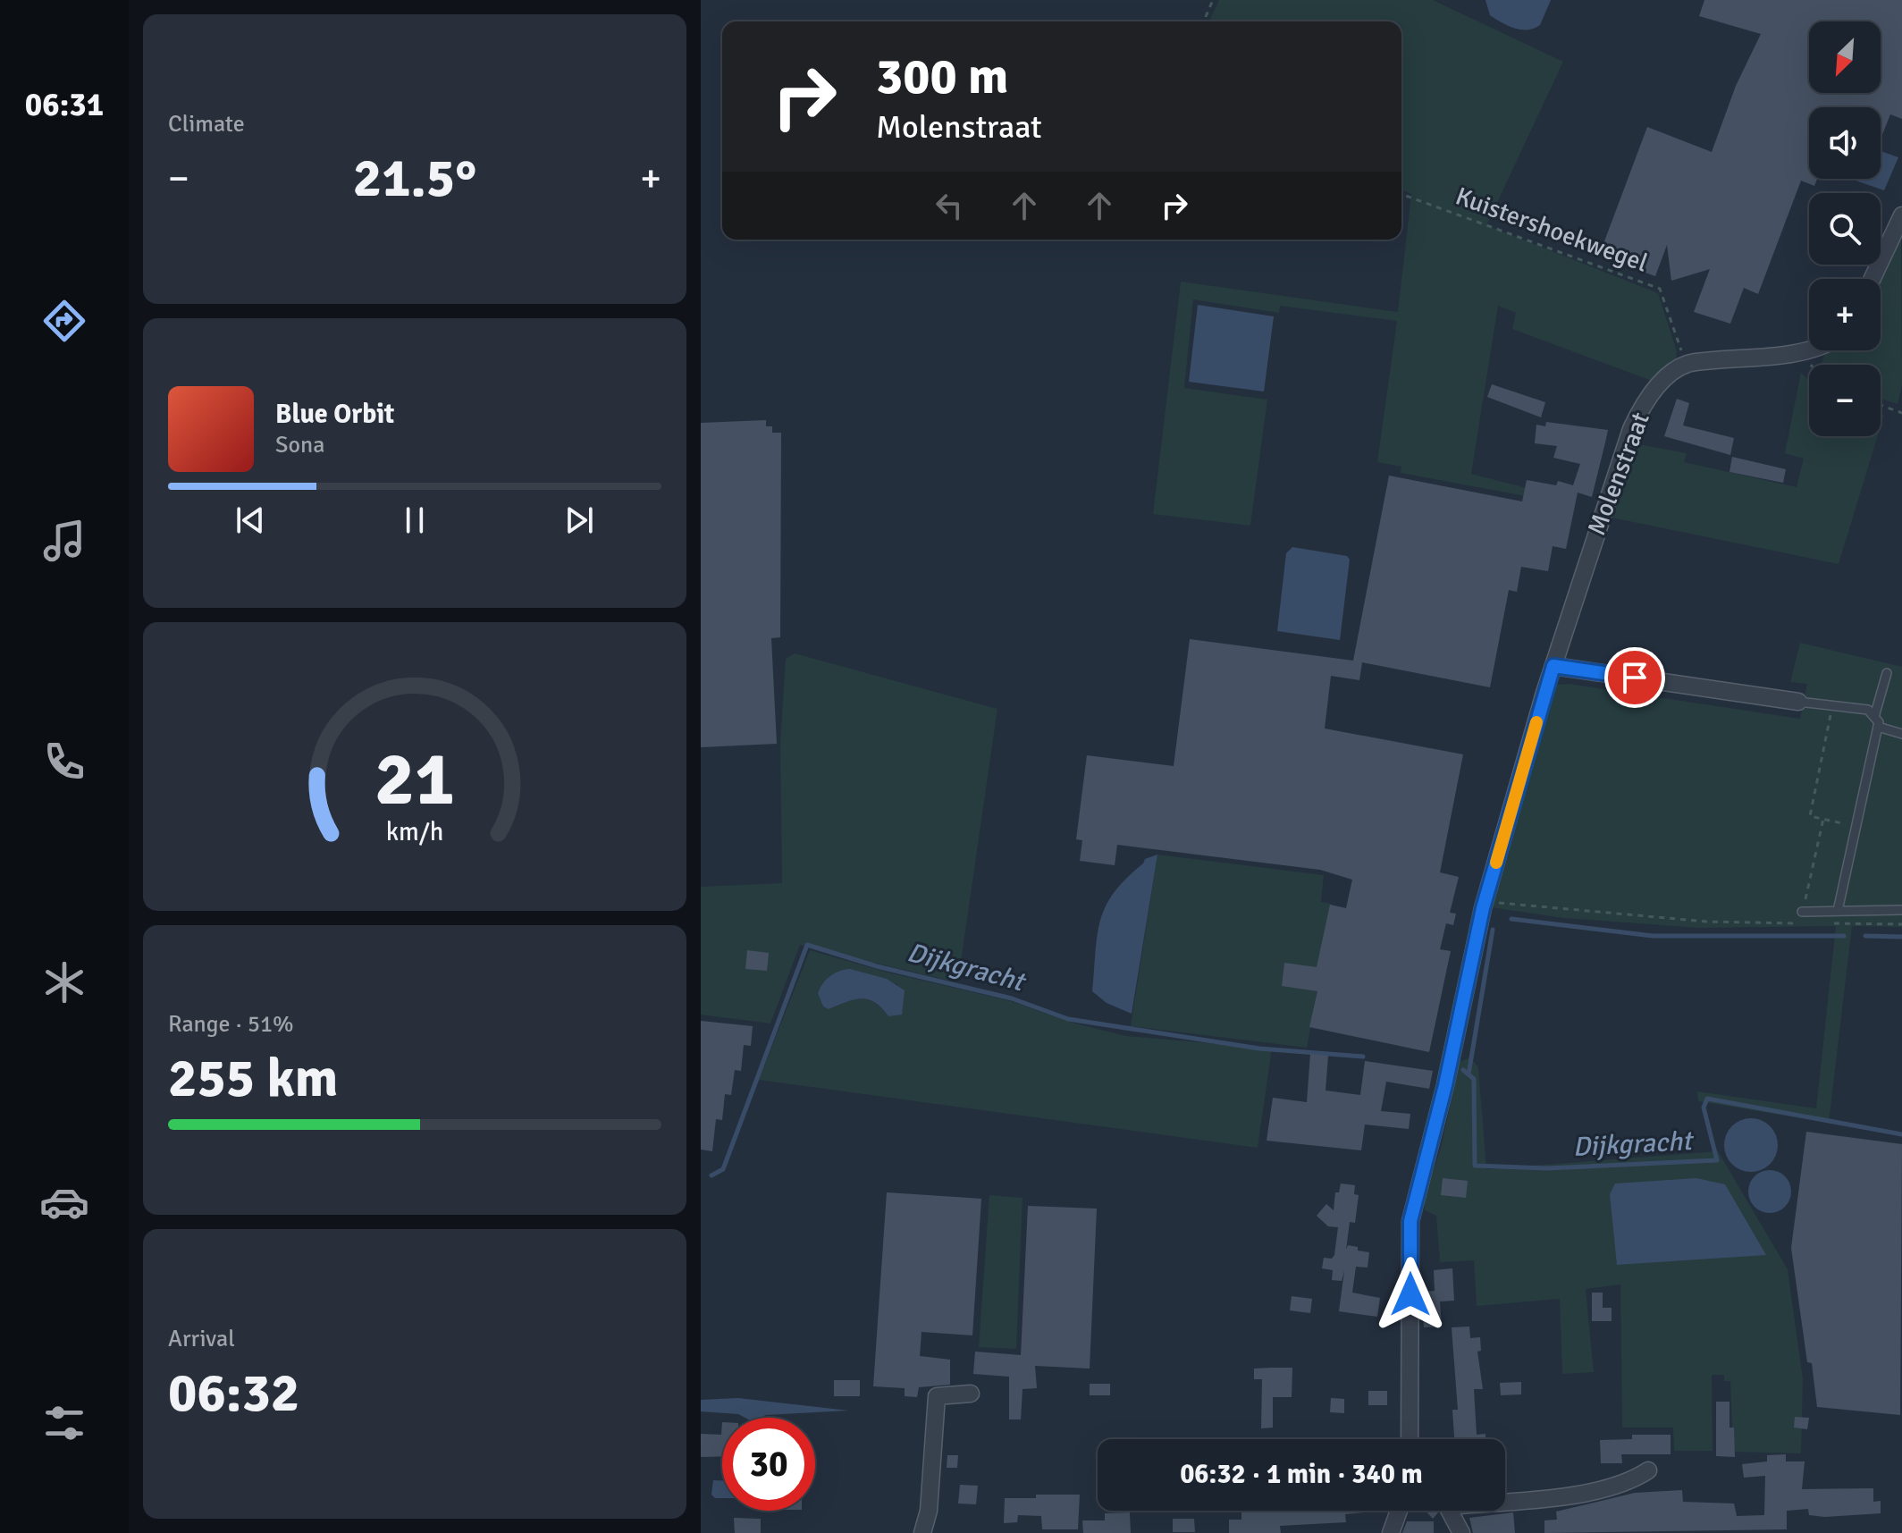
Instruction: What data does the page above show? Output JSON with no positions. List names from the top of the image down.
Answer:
{
  "streets": {
    "street": ["Molenstraat"],
    "path": ["Kuistershoekwegel"]
  },
  "crossings": [
    ["Kuistershoekwegel", "Molenstraat"]
  ],
  "water": ["Dijkgracht"],
  "north": "bottom left",
  "page": {
    "tabs": "06:31",
    "tile": [
      "Climate",
      ["Range · 51%", "255 km"],
      ["Arrival", "06:32"]
    ],
    "map_buttons": ["+", "−"],
    "turn": ["300 m", "Molenstraat"],
    "heat": ["−", "21.5°", "+"],
    "song": ["Blue Orbit", "Sona"],
    "limit": "30",
    "trip": "06:32 · 1 min · 340 m",
    "gauge": ["21", "km/h"]
  }
}
